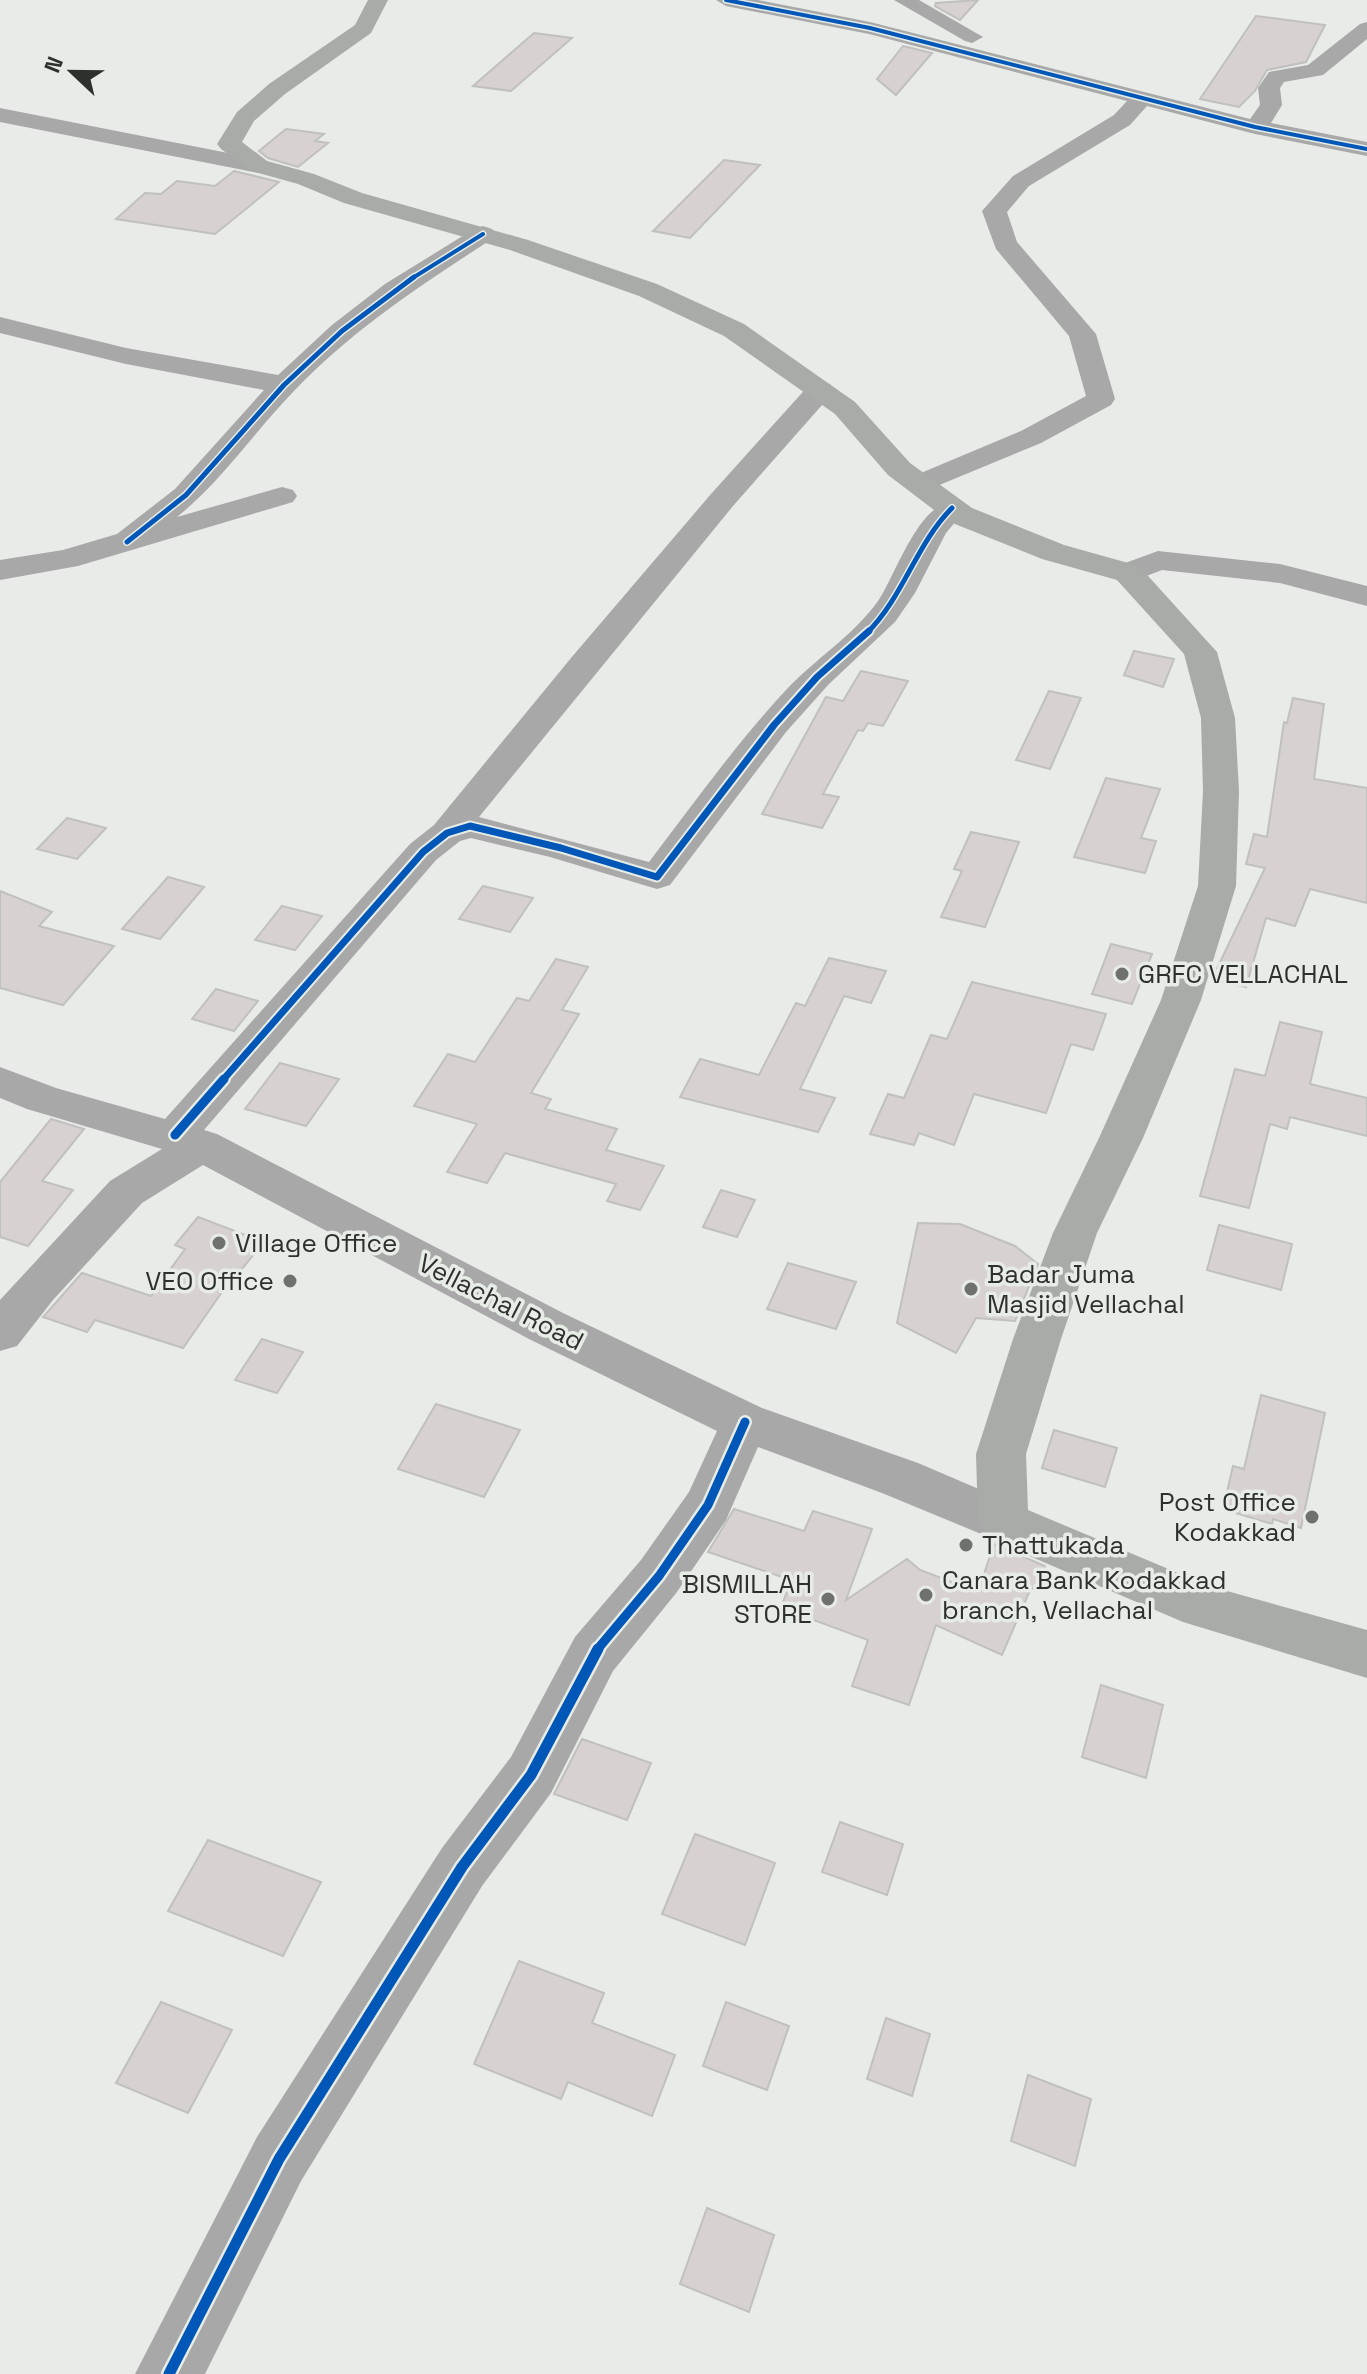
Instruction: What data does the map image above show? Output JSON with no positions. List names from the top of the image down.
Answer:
{
  "streets": {
    "street": ["Vellachal Road"]
  },
  "places": [
    "GRFC VELLACHAL",
    "Village Office",
    "VEO Office",
    "Badar Juma Masjid Vellachal",
    "Post Office Kodakkad",
    "Thattukada",
    "Canara Bank Kodakkad branch, Vellachal",
    "BISMILLAH STORE"
  ],
  "north": "left"
}
